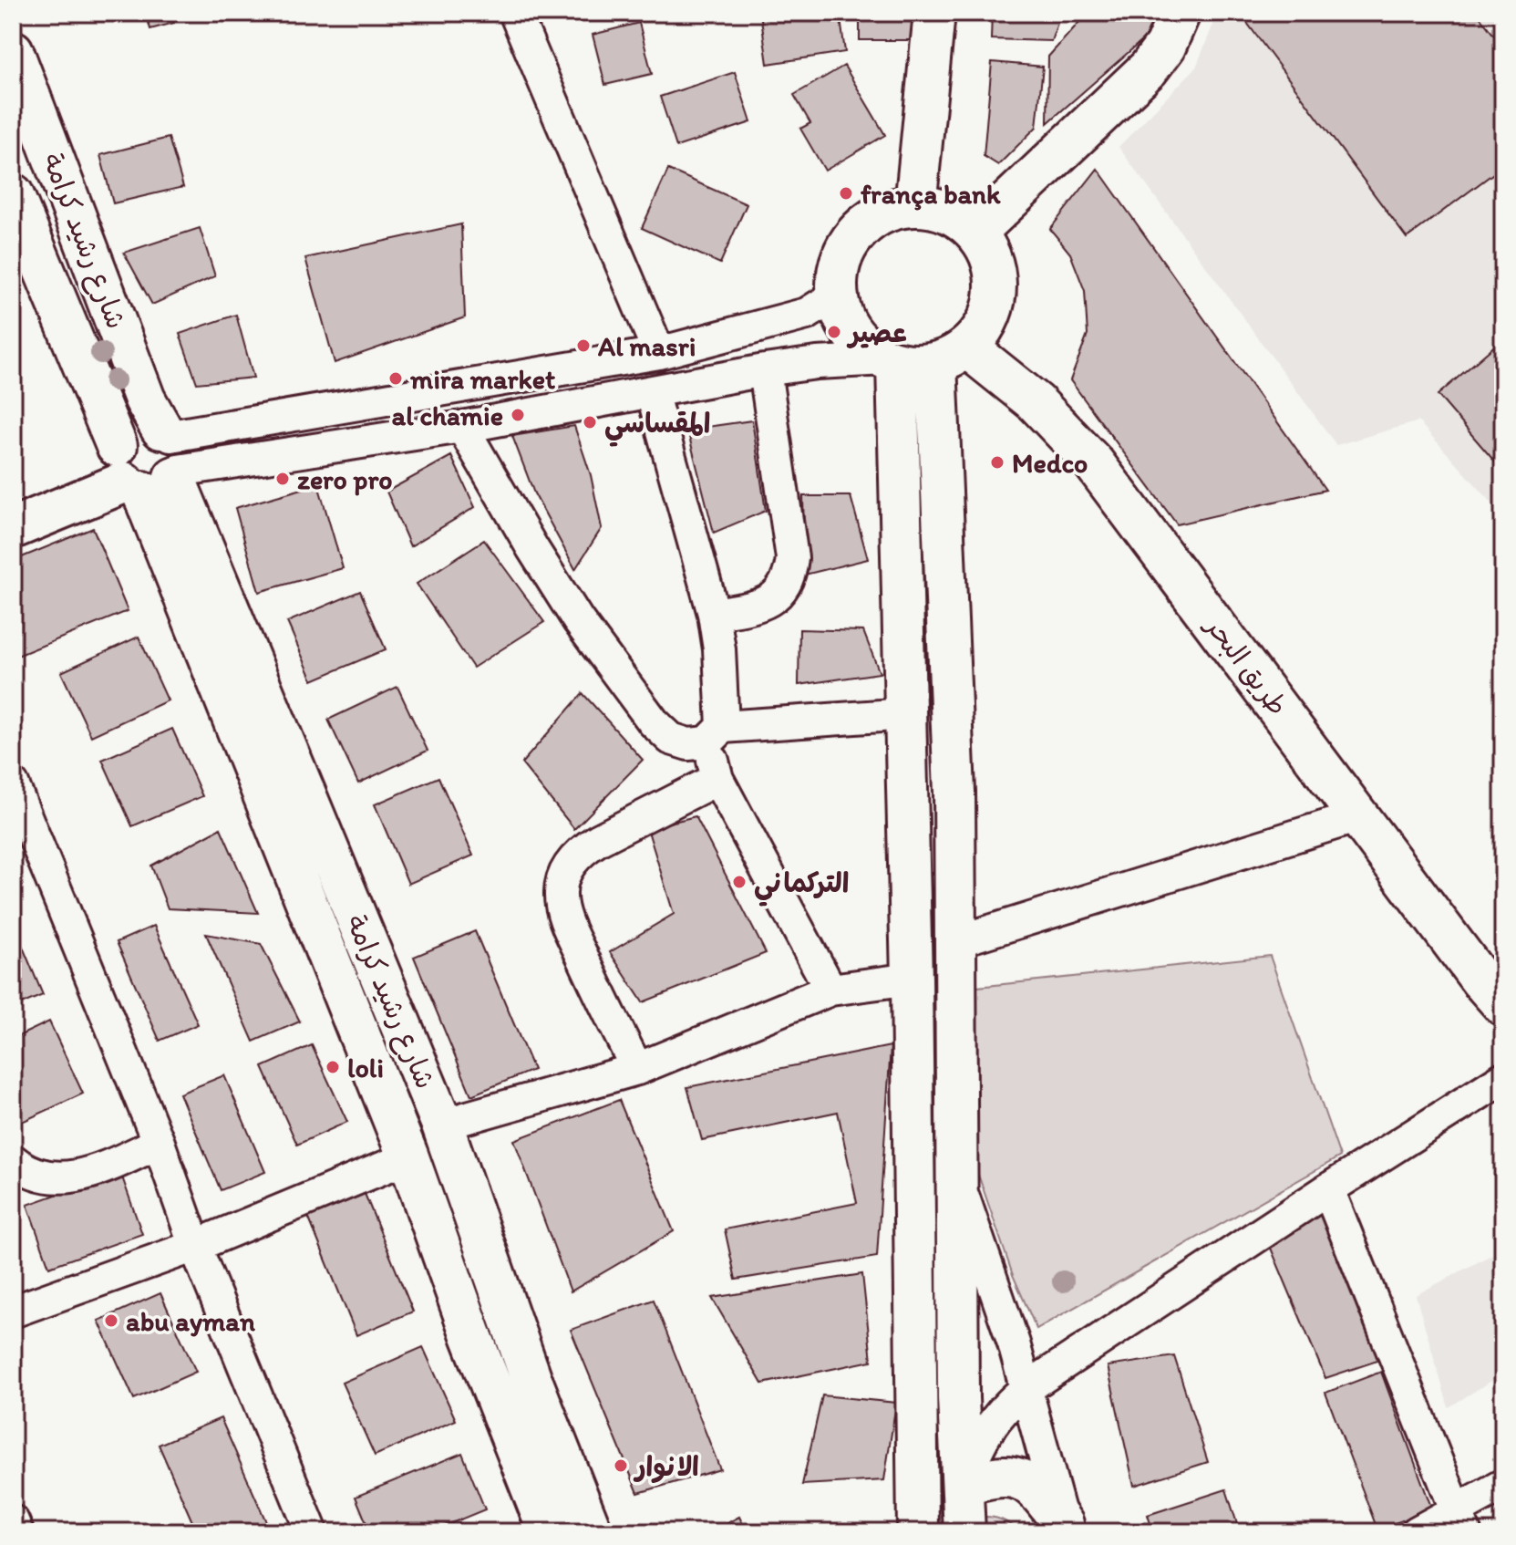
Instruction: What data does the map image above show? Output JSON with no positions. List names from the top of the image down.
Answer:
{
  "streets": {
    "main road": ["شارع رشيد كرامة", "طريق البحر"]
  },
  "places": [
    "frança bank",
    "عصير",
    "Al masri",
    "mira market",
    "al chamie",
    "المقساسي",
    "Medco",
    "zero pro",
    "التركماني",
    "loli",
    "abu ayman",
    "الانوار"
  ]
}
